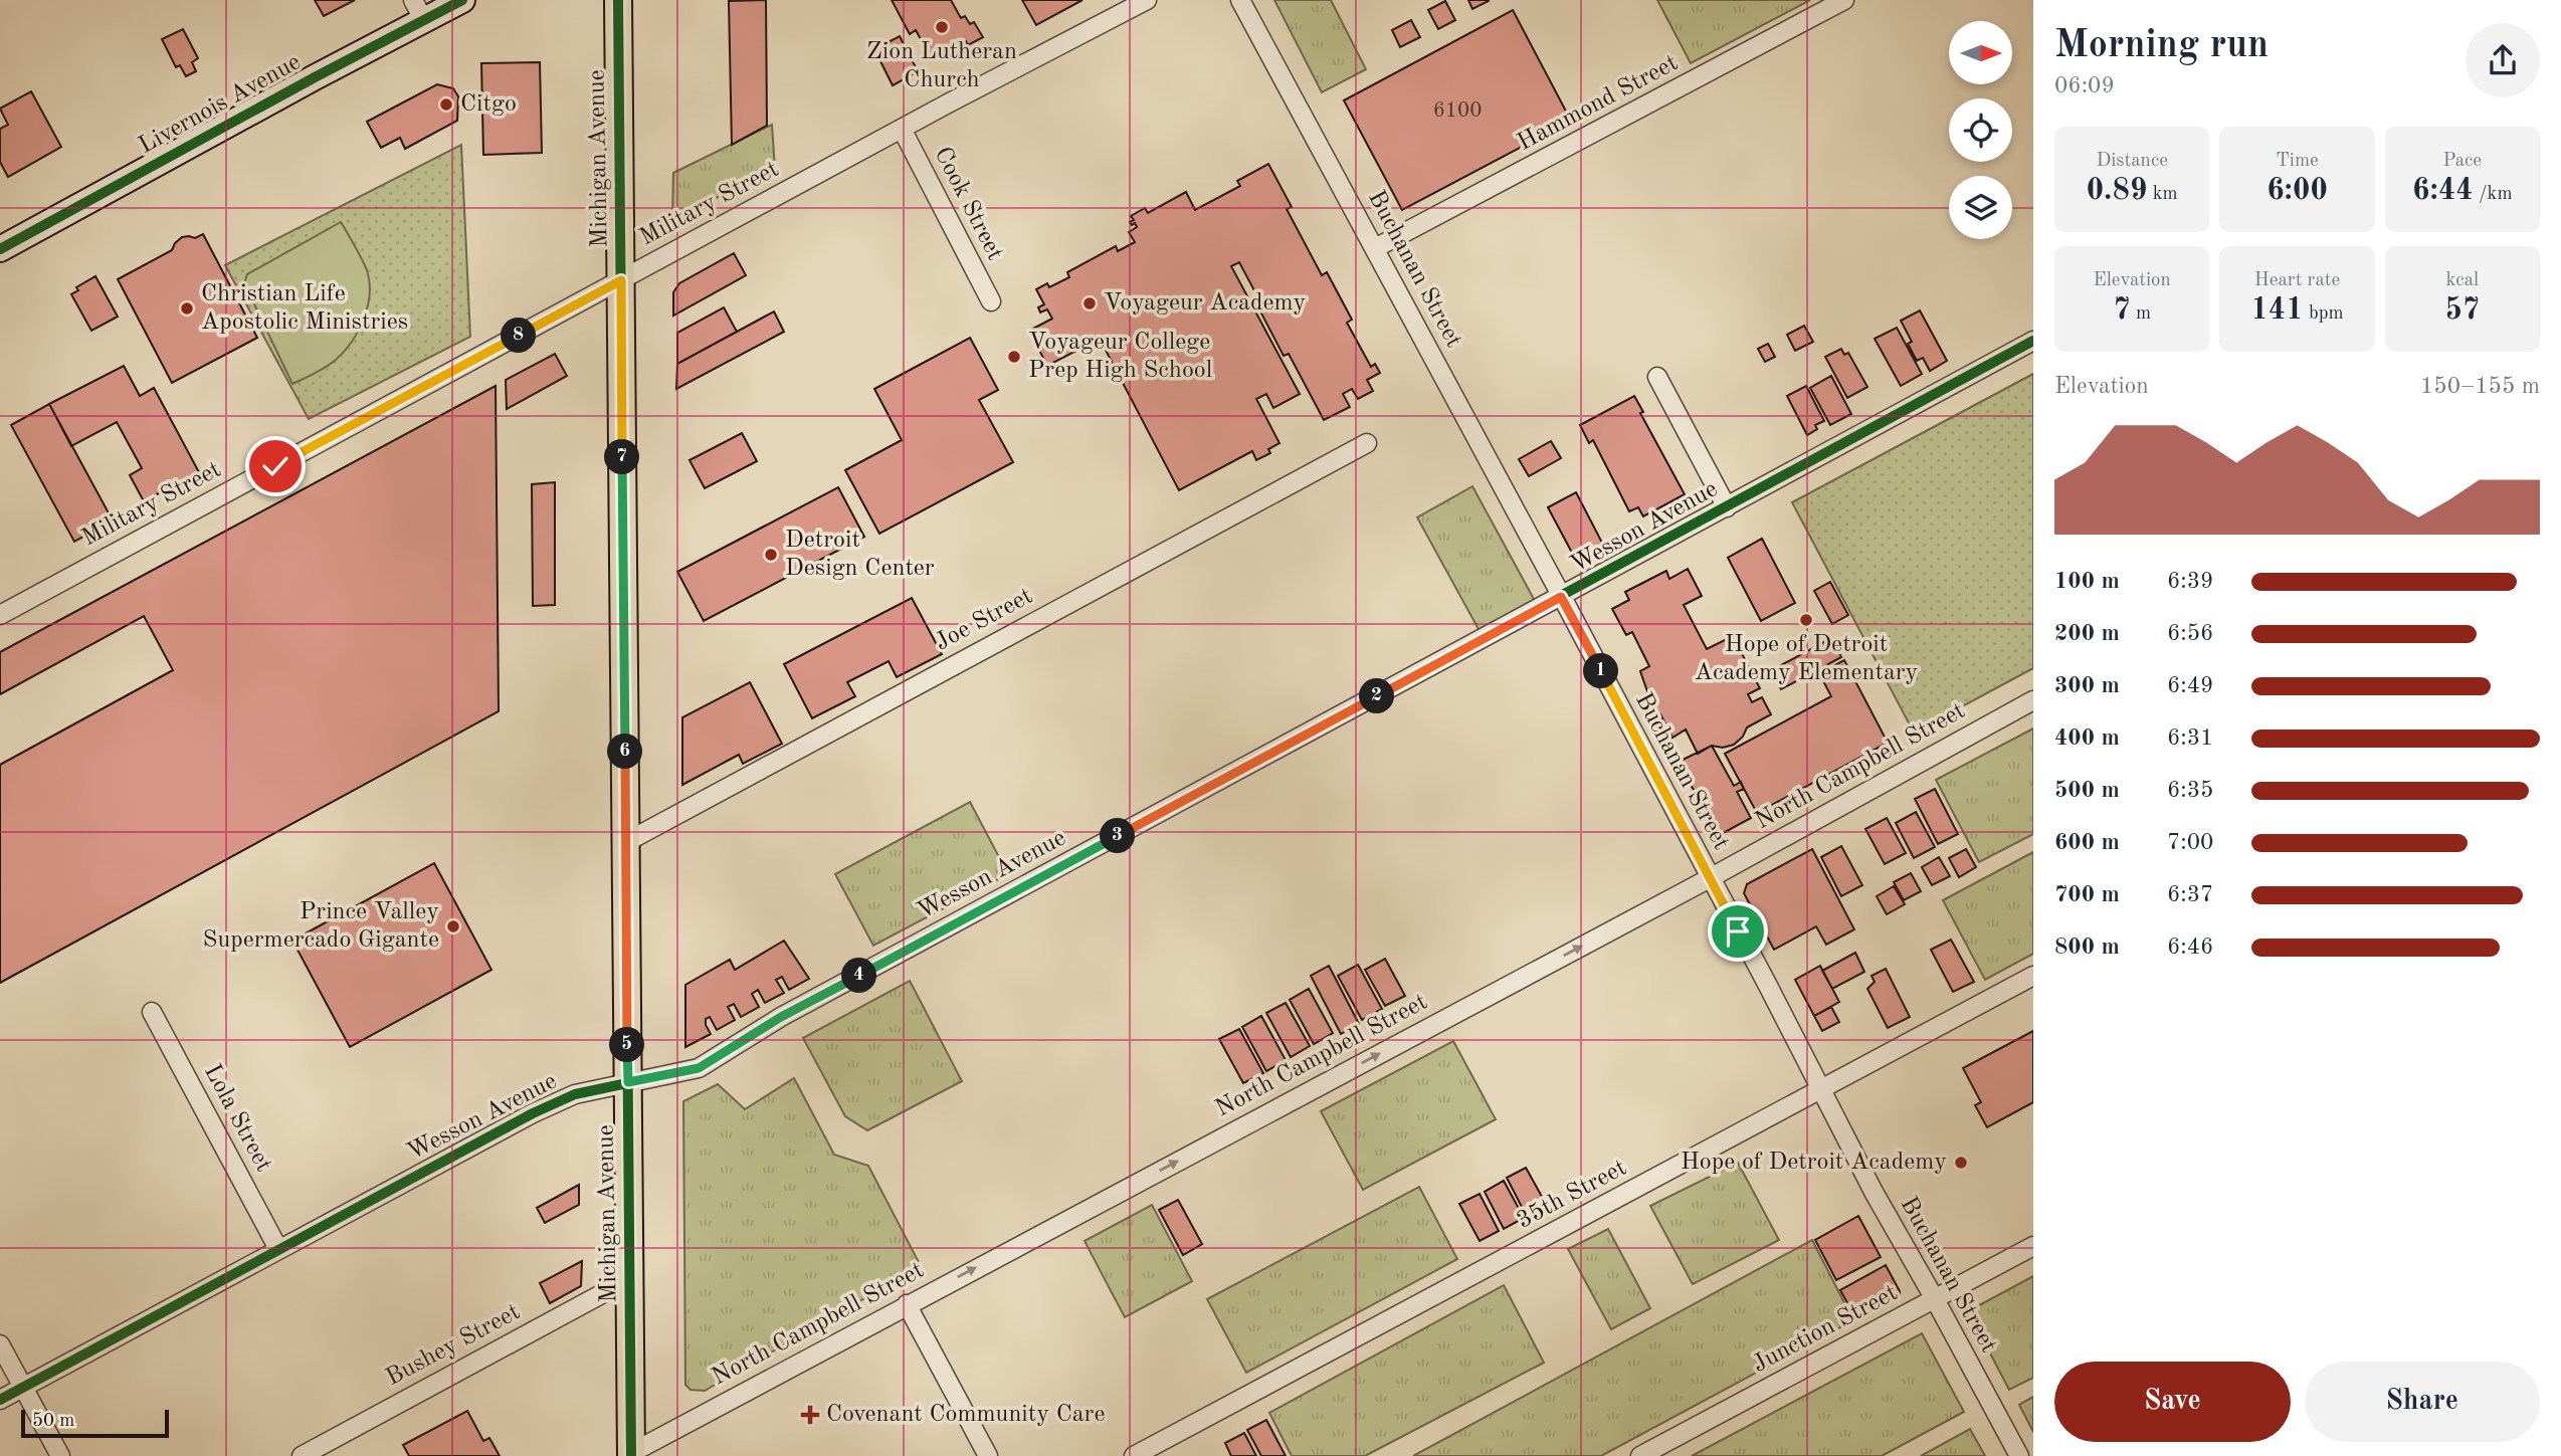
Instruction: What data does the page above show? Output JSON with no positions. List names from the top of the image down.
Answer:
{
  "streets": {
    "main road": ["Livernois Avenue", "Michigan Avenue"],
    "street": [
      "Hammond Street",
      "Military Street",
      "Cook Street",
      "Buchanan Street",
      "Wesson Avenue",
      "Joe Street",
      "North Campbell Street",
      "Lola Street",
      "35th Street",
      "Junction Street",
      "Bushey Street"
    ]
  },
  "crossings": [
    ["Hammond Street", "Buchanan Street"],
    ["Michigan Avenue", "Military Street"],
    ["Michigan Avenue", "Wesson Avenue"],
    ["Michigan Avenue", "Joe Street"],
    ["Michigan Avenue", "North Campbell Street"],
    ["Michigan Avenue", "Bushey Street"],
    ["Military Street", "Cook Street"],
    ["Buchanan Street", "Wesson Avenue"],
    ["Buchanan Street", "North Campbell Street"],
    ["Buchanan Street", "35th Street"],
    ["Buchanan Street", "Junction Street"],
    ["Wesson Avenue", "Lola Street"]
  ],
  "one_way": ["North Campbell Street"],
  "places": {
    "other": [
      "Zion Lutheran Church",
      "Citgo",
      "Voyageur Academy",
      "Christian Life Apostolic Ministries",
      "Voyageur College Prep High School",
      "Detroit Design Center",
      "Hope of Detroit Academy Elementary",
      "Prince Valley Supermercado Gigante",
      "Hope of Detroit Academy"
    ],
    "health": ["Covenant Community Care"]
  },
  "house_numbers": ["6100"],
  "scale_bar": "50 m",
  "north": "right",
  "page": {
    "heading": ["Morning run", "06:09"],
    "stats": [
      ["Distance", "0.89 km"],
      ["Time", "6:00"],
      ["Pace", "6:44 /km"],
      ["Elevation", "7 m"],
      ["Heart rate", "141 bpm"],
      ["kcal", "57"]
    ],
    "pins": [
      "8",
      "7",
      "1",
      "2",
      "6",
      "3",
      "4",
      "5"
    ],
    "chart": ["Elevation", "150–155 m"],
    "list": [
      {
        "name": "100 m",
        "note": "6:39"
      },
      {
        "name": "200 m",
        "note": "6:56"
      },
      {
        "name": "300 m",
        "note": "6:49"
      },
      {
        "name": "400 m",
        "note": "6:31"
      },
      {
        "name": "500 m",
        "note": "6:35"
      },
      {
        "name": "600 m",
        "note": "7:00"
      },
      {
        "name": "700 m",
        "note": "6:37"
      },
      {
        "name": "800 m",
        "note": "6:46"
      }
    ],
    "buttons": ["Save", "Share"],
    "scale": "50 m"
  }
}
